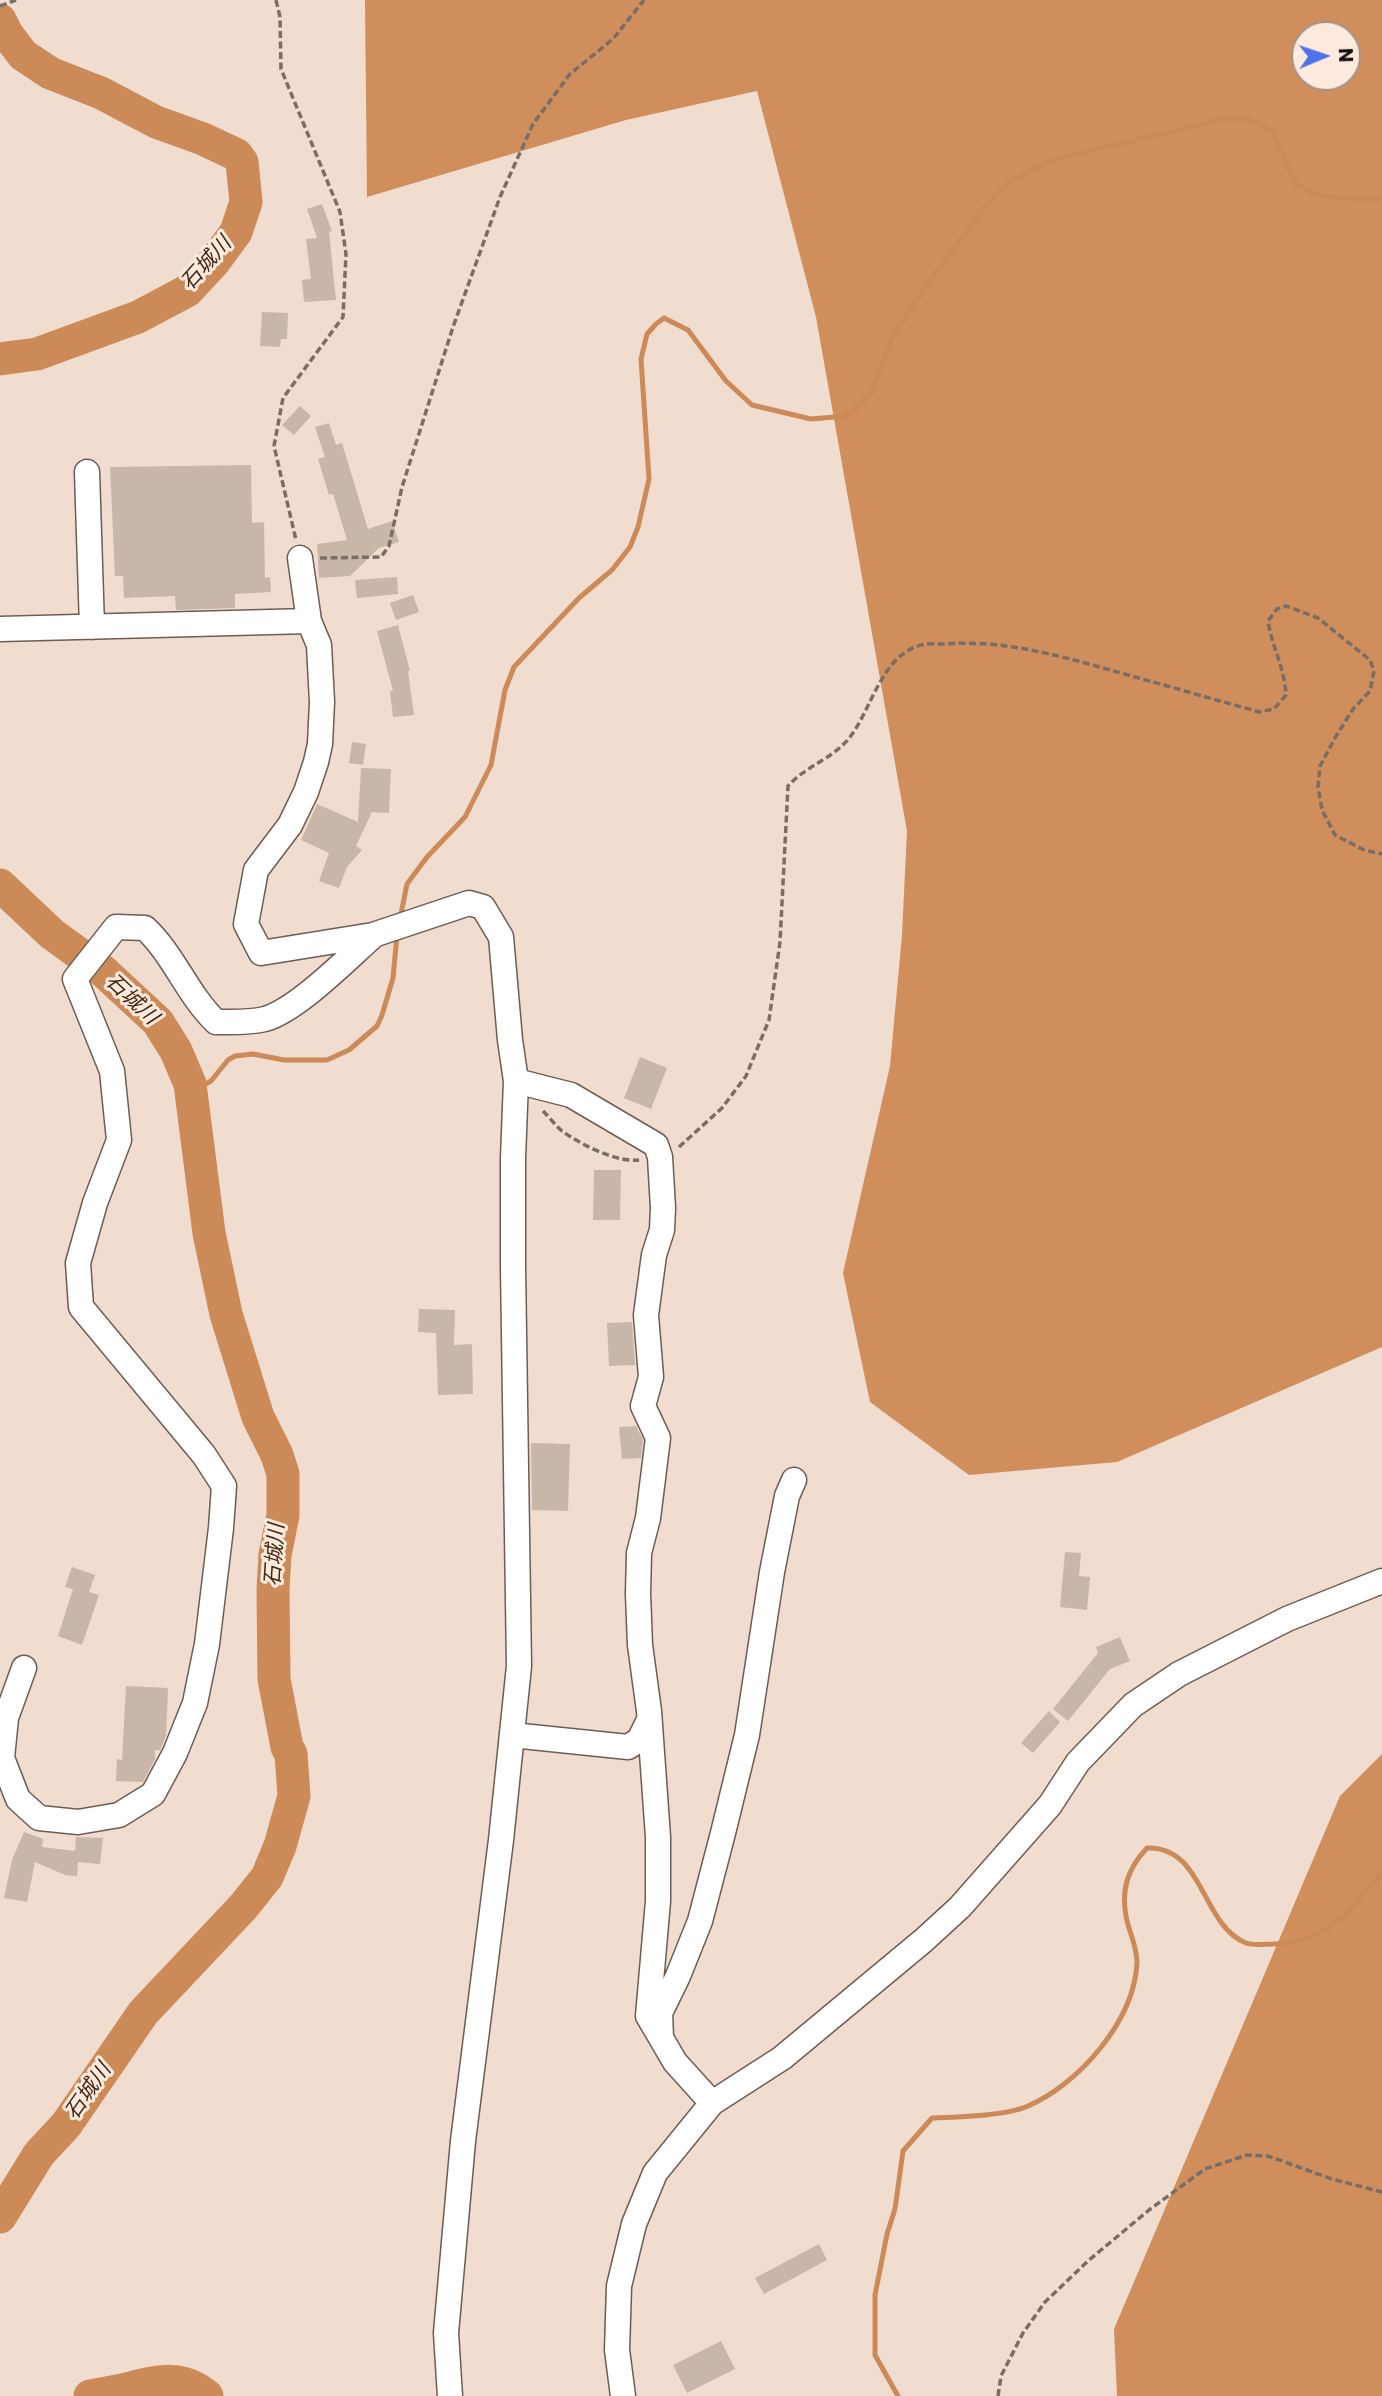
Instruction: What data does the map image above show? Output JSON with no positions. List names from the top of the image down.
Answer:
{
  "water": ["石城川"],
  "north": "right"
}
